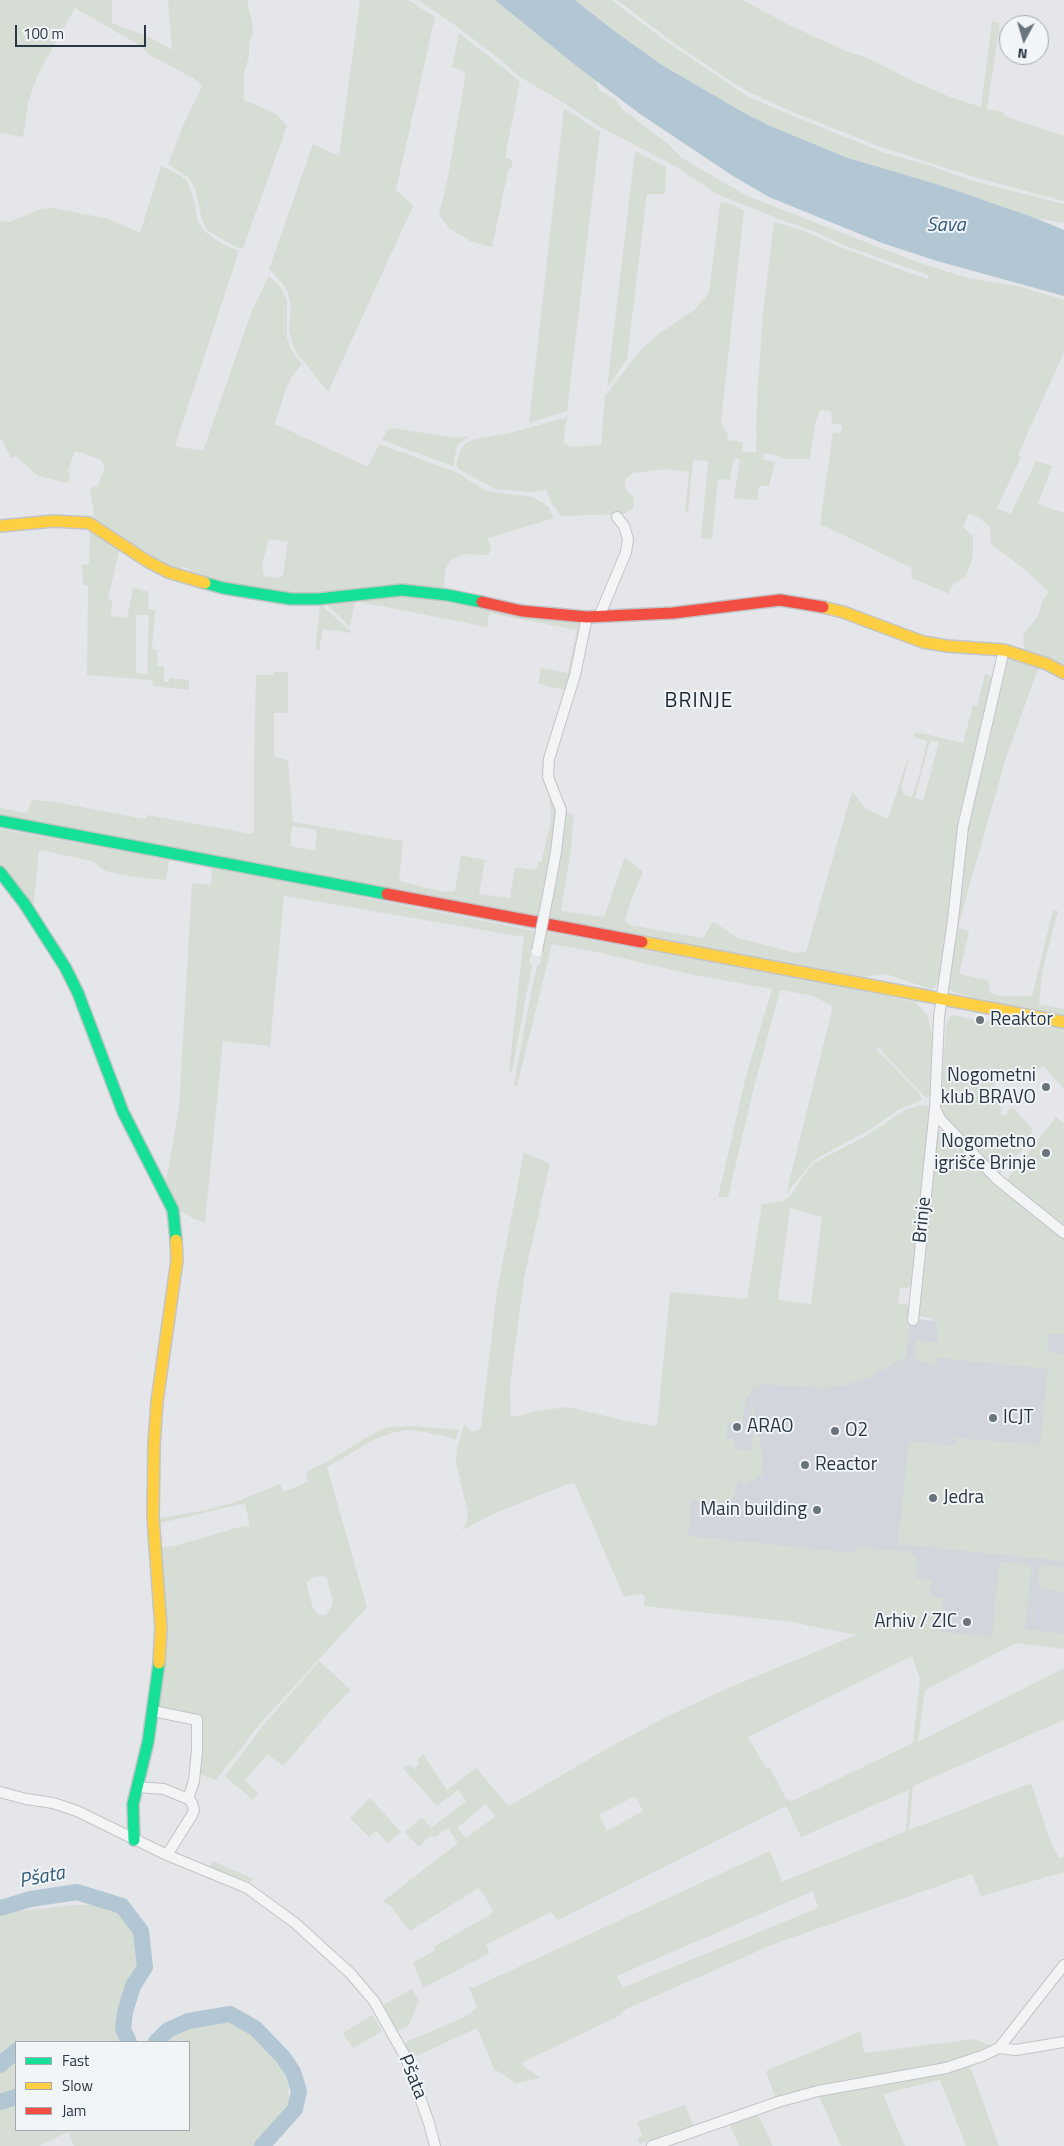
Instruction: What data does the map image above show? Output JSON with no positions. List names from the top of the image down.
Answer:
{
  "streets": {
    "street": ["Brinje", "Pšata"]
  },
  "districts": ["BRINJE"],
  "water": ["Sava", "Pšata"],
  "places": [
    "Reaktor",
    "Nogometni klub BRAVO",
    "Nogometno igrišče Brinje",
    "ICJT",
    "ARAO",
    "O2",
    "Reactor",
    "Jedra",
    "Main building",
    "Arhiv / ZIC"
  ],
  "legend": ["Fast", "Slow", "Jam"],
  "scale_bar": "100 m",
  "north": "bottom"
}
